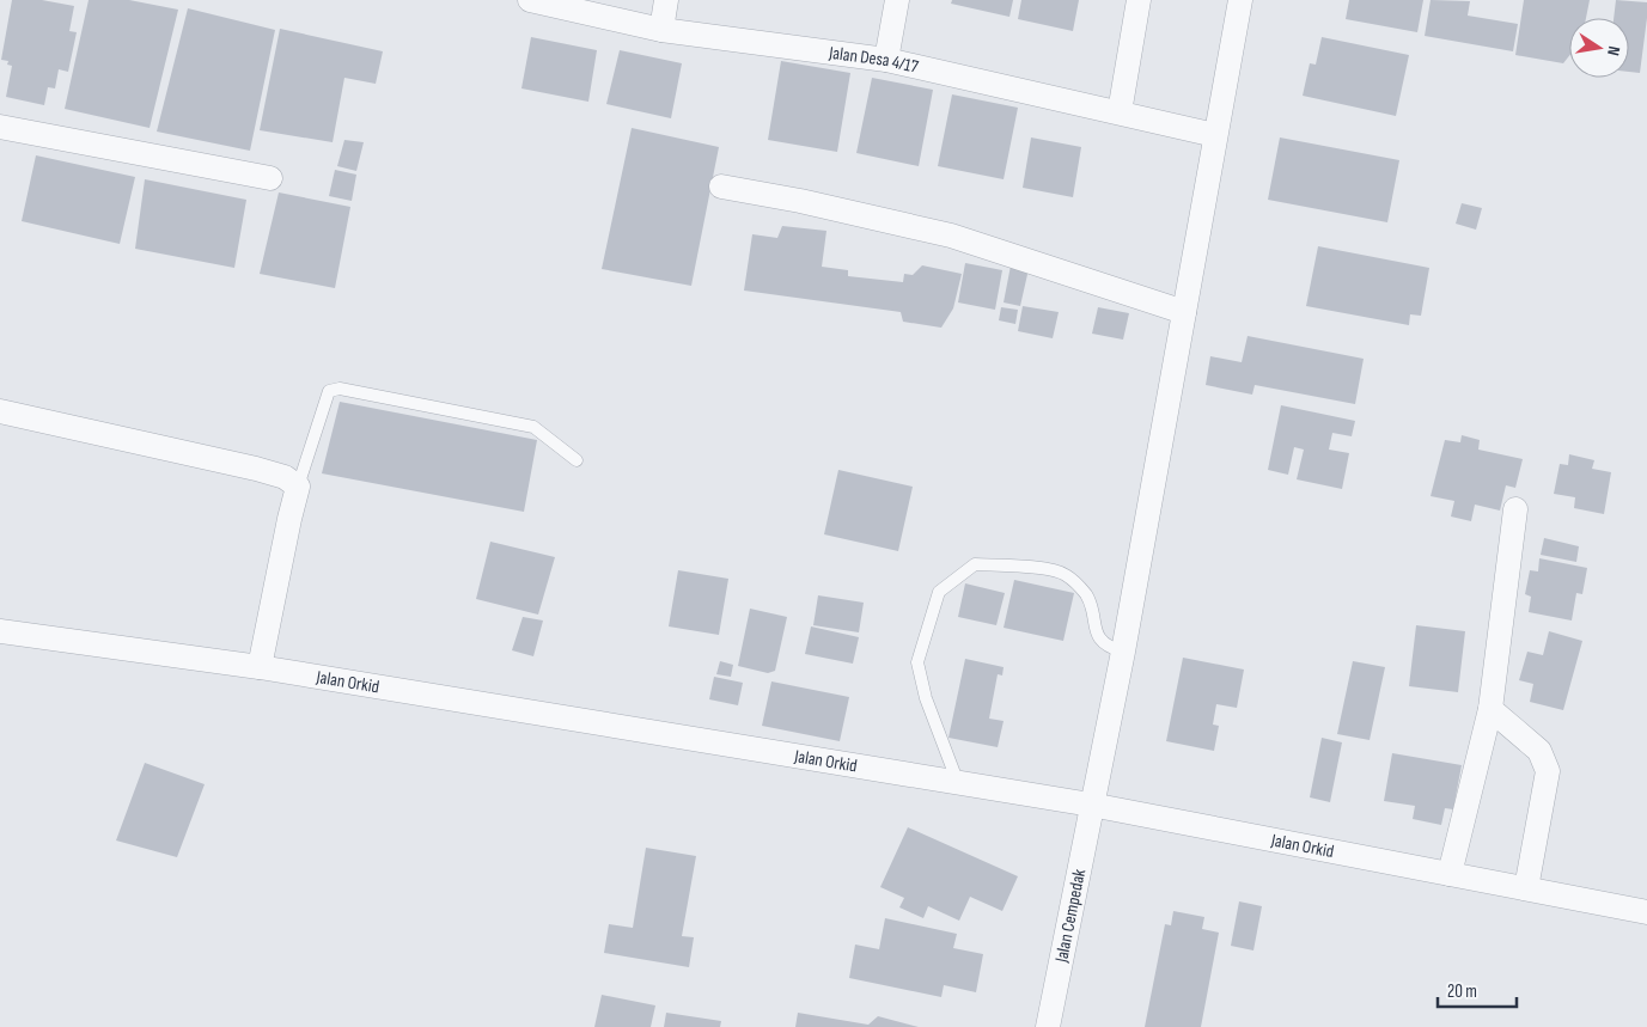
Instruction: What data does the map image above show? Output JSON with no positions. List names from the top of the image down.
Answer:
{
  "streets": {
    "street": ["Jalan Desa 4/17", "Jalan Orkid", "Jalan Cempedak"]
  },
  "crossings": [
    ["Jalan Desa 4/17", "Jalan Cempedak"],
    ["Jalan Orkid", "Jalan Cempedak"]
  ],
  "scale_bar": "20 m",
  "north": "right"
}
